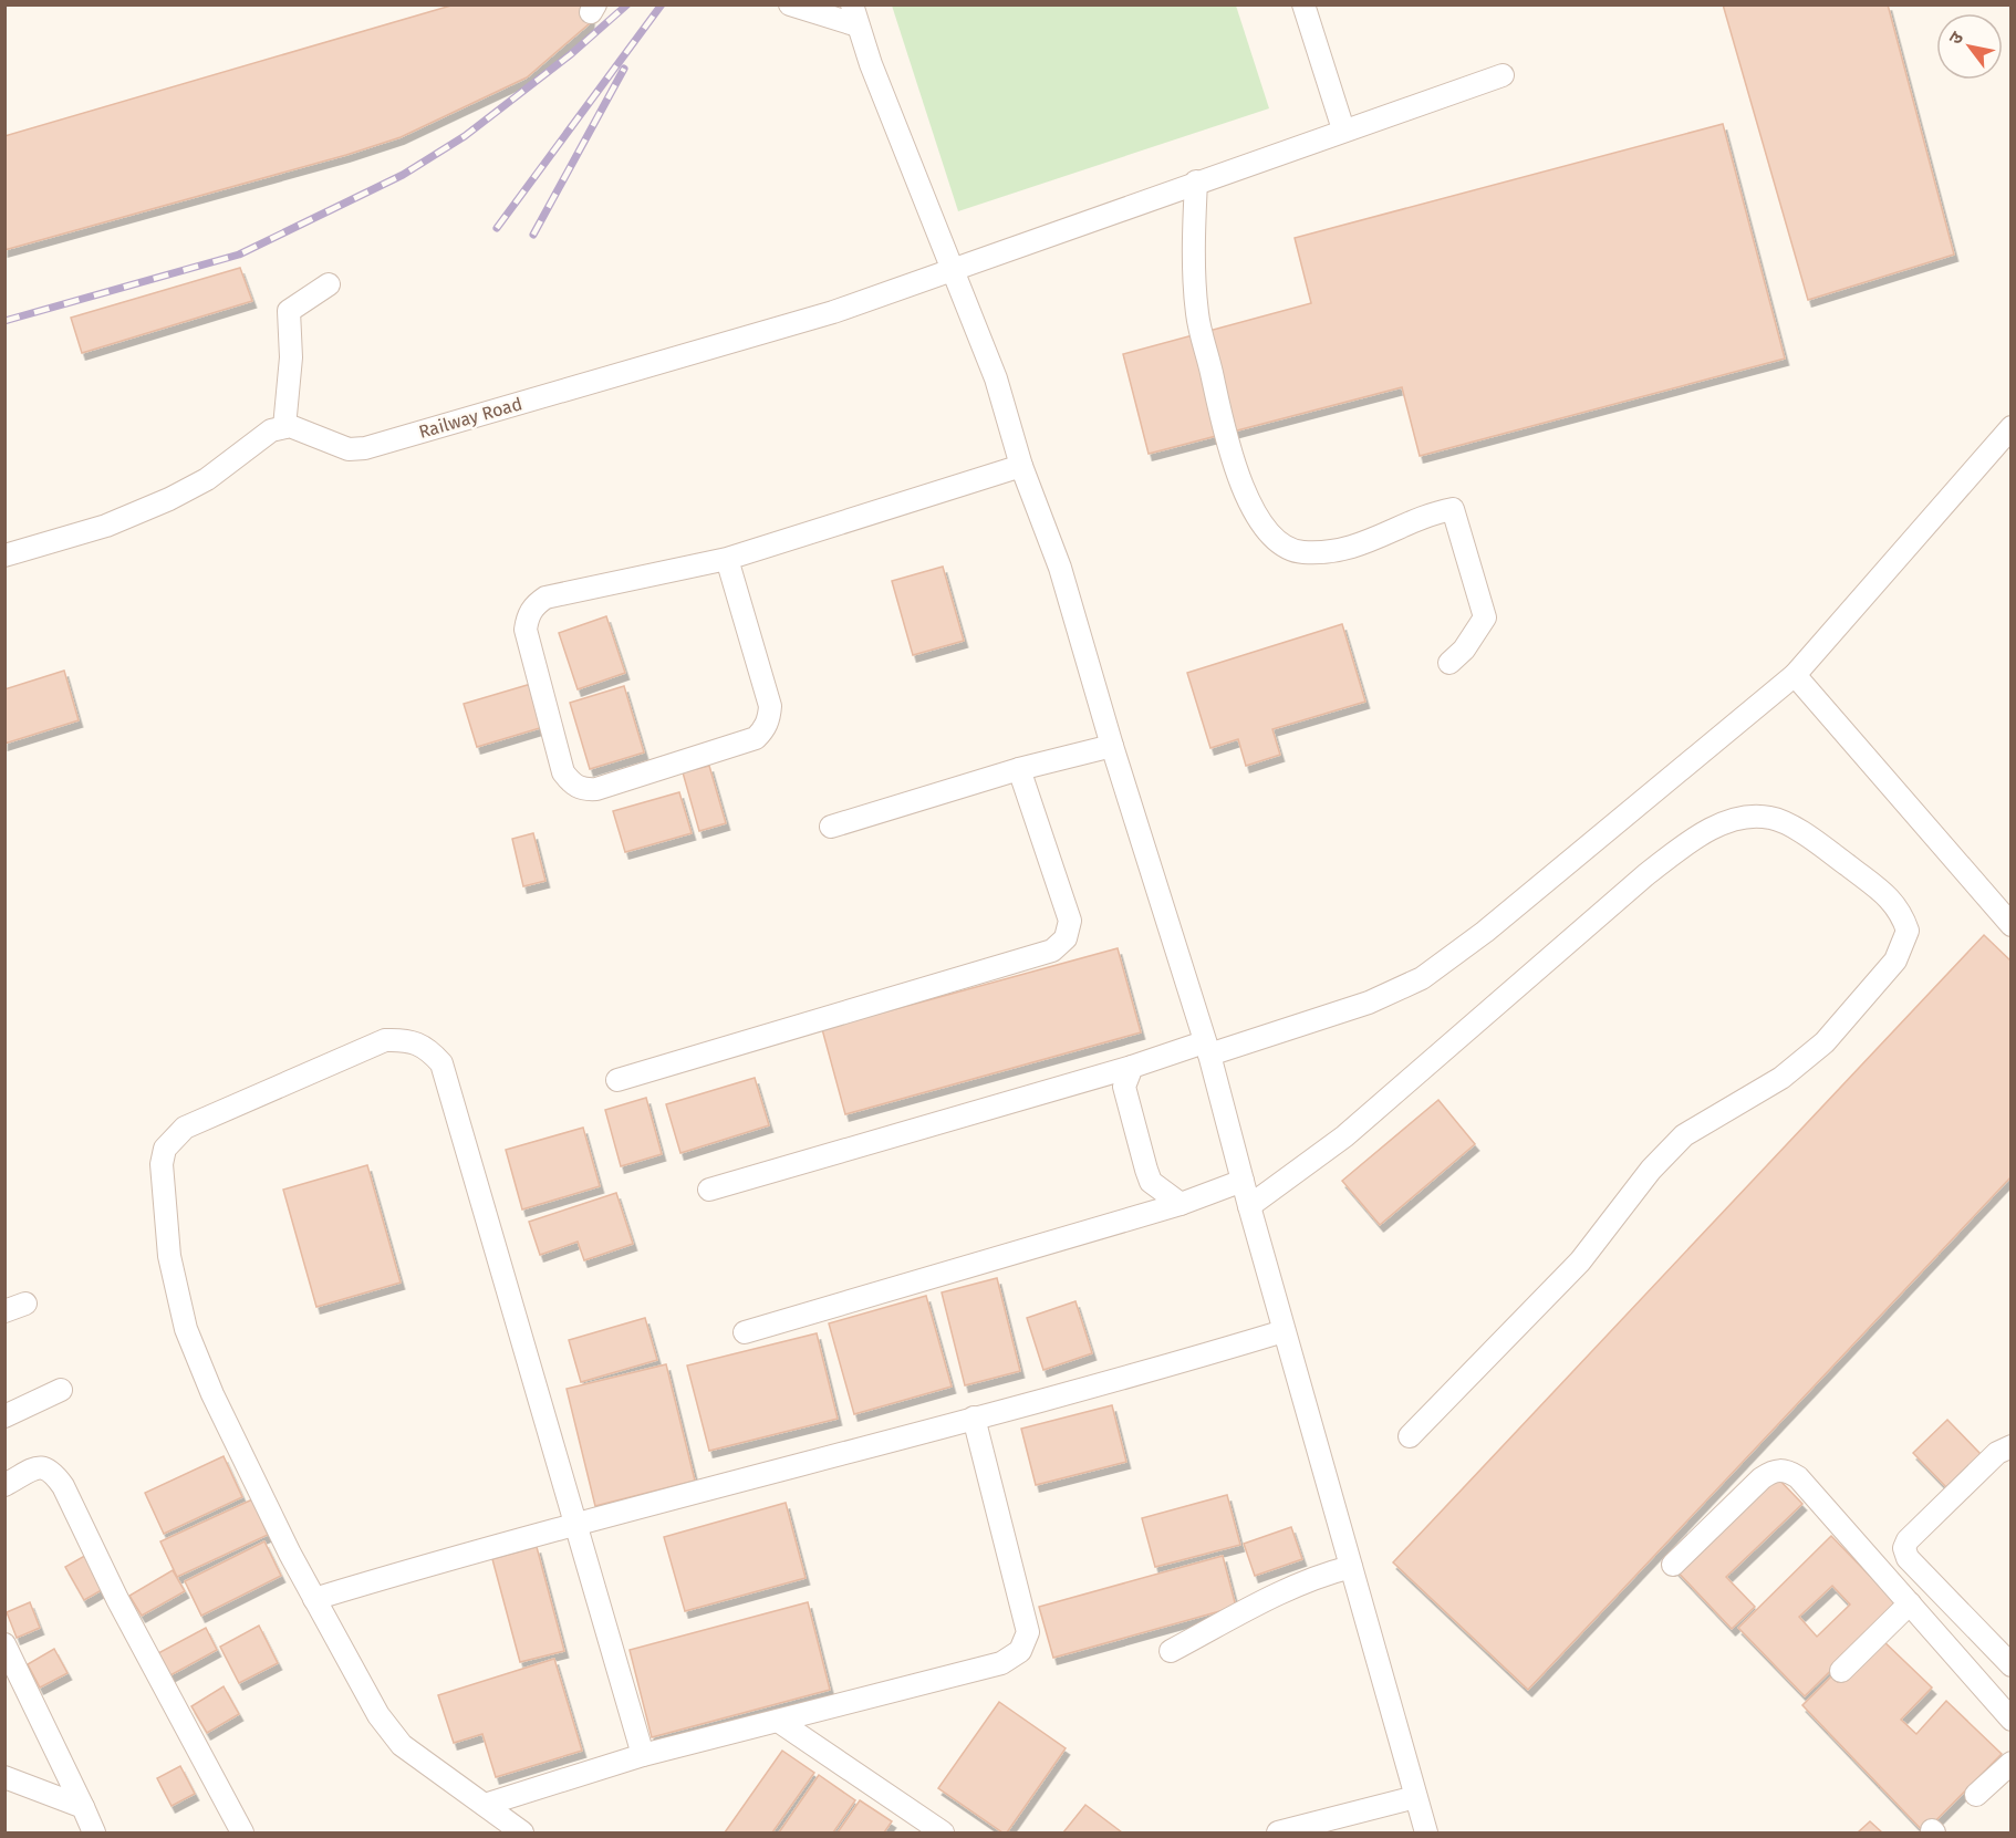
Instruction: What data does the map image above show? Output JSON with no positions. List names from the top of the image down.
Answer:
{
  "streets": {
    "street": ["Railway Road"]
  },
  "north": "top left"
}
